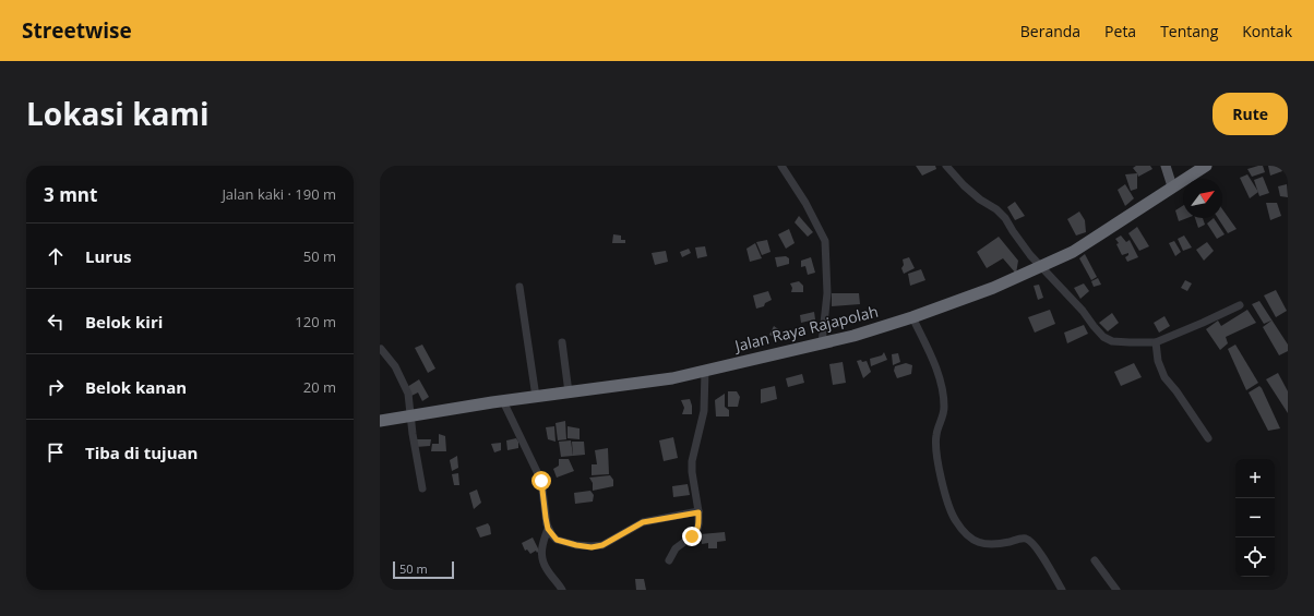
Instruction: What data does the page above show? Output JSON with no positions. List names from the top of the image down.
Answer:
{
  "streets": {
    "highway": ["Jalan Raya Rajapolah"]
  },
  "scale_bar": "50 m",
  "north": "top right",
  "page": {
    "header": "Streetwise",
    "nav": [
      "Beranda",
      "Peta",
      "Tentang",
      "Kontak"
    ],
    "title": "Lokasi kami",
    "buttons": "Rute",
    "heading": ["3 mnt", "Jalan kaki · 190 m"],
    "list": [
      ["Lurus", "50 m"],
      ["Belok kiri", "120 m"],
      ["Belok kanan", "20 m"],
      "Tiba di tujuan"
    ],
    "map_buttons": ["+", "−"],
    "scale": "50 m"
  }
}
